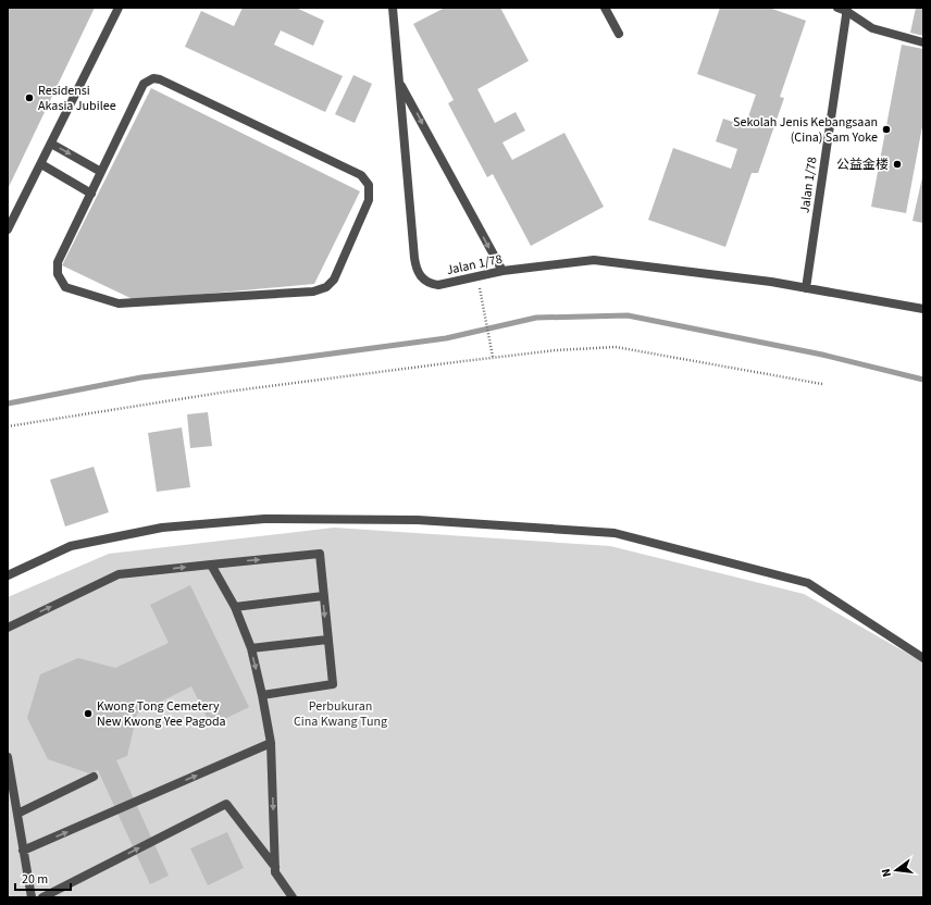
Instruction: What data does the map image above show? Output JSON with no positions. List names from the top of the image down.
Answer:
{
  "streets": {
    "street": ["Jalan 1/78"]
  },
  "parks": ["Perbukuran Cina Kwang Tung"],
  "places": [
    "Residensi Akasia Jubilee",
    "Sekolah Jenis Kebangsaan (Cina) Sam Yoke",
    "公益金楼",
    "Kwong Tong Cemetery New Kwong Yee Pagoda"
  ],
  "scale_bar": "20 m",
  "north": "left"
}
